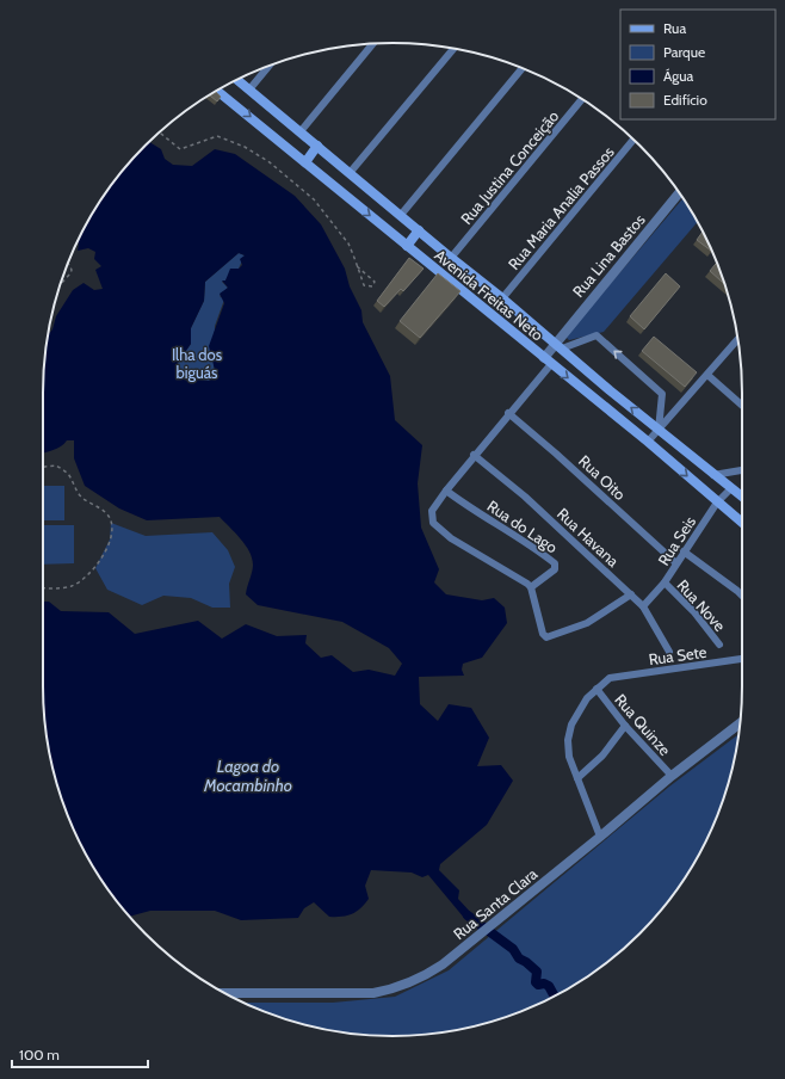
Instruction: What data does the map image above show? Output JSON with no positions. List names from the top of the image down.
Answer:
{
  "streets": {
    "main road": ["Avenida Freitas Neto"],
    "street": [
      "Rua Justina Conceição",
      "Rua Maria Analia Passos",
      "Rua Lina Bastos",
      "Rua Oito",
      "Rua do Lago",
      "Rua Havana",
      "Rua Seis",
      "Rua Nove",
      "Rua Sete",
      "Rua Quinze",
      "Rua Santa Clara"
    ]
  },
  "crossings": [
    ["Rua Justina Conceição", "Avenida Freitas Neto"],
    ["Rua Maria Analia Passos", "Avenida Freitas Neto"],
    ["Rua Lina Bastos", "Avenida Freitas Neto"],
    ["Avenida Freitas Neto", "Rua Seis"],
    ["Rua Oito", "Rua Seis"],
    ["Rua Havana", "Rua Seis"],
    ["Rua Seis", "Rua Nove"],
    ["Rua Sete", "Rua Quinze"],
    ["Rua Quinze", "Rua Santa Clara"]
  ],
  "water": ["Lagoa do Mocambinho"],
  "parks": ["Ilha dos biguás"],
  "legend": [
    "Rua",
    "Parque",
    "Água",
    "Edifício"
  ],
  "scale_bar": "100 m"
}
